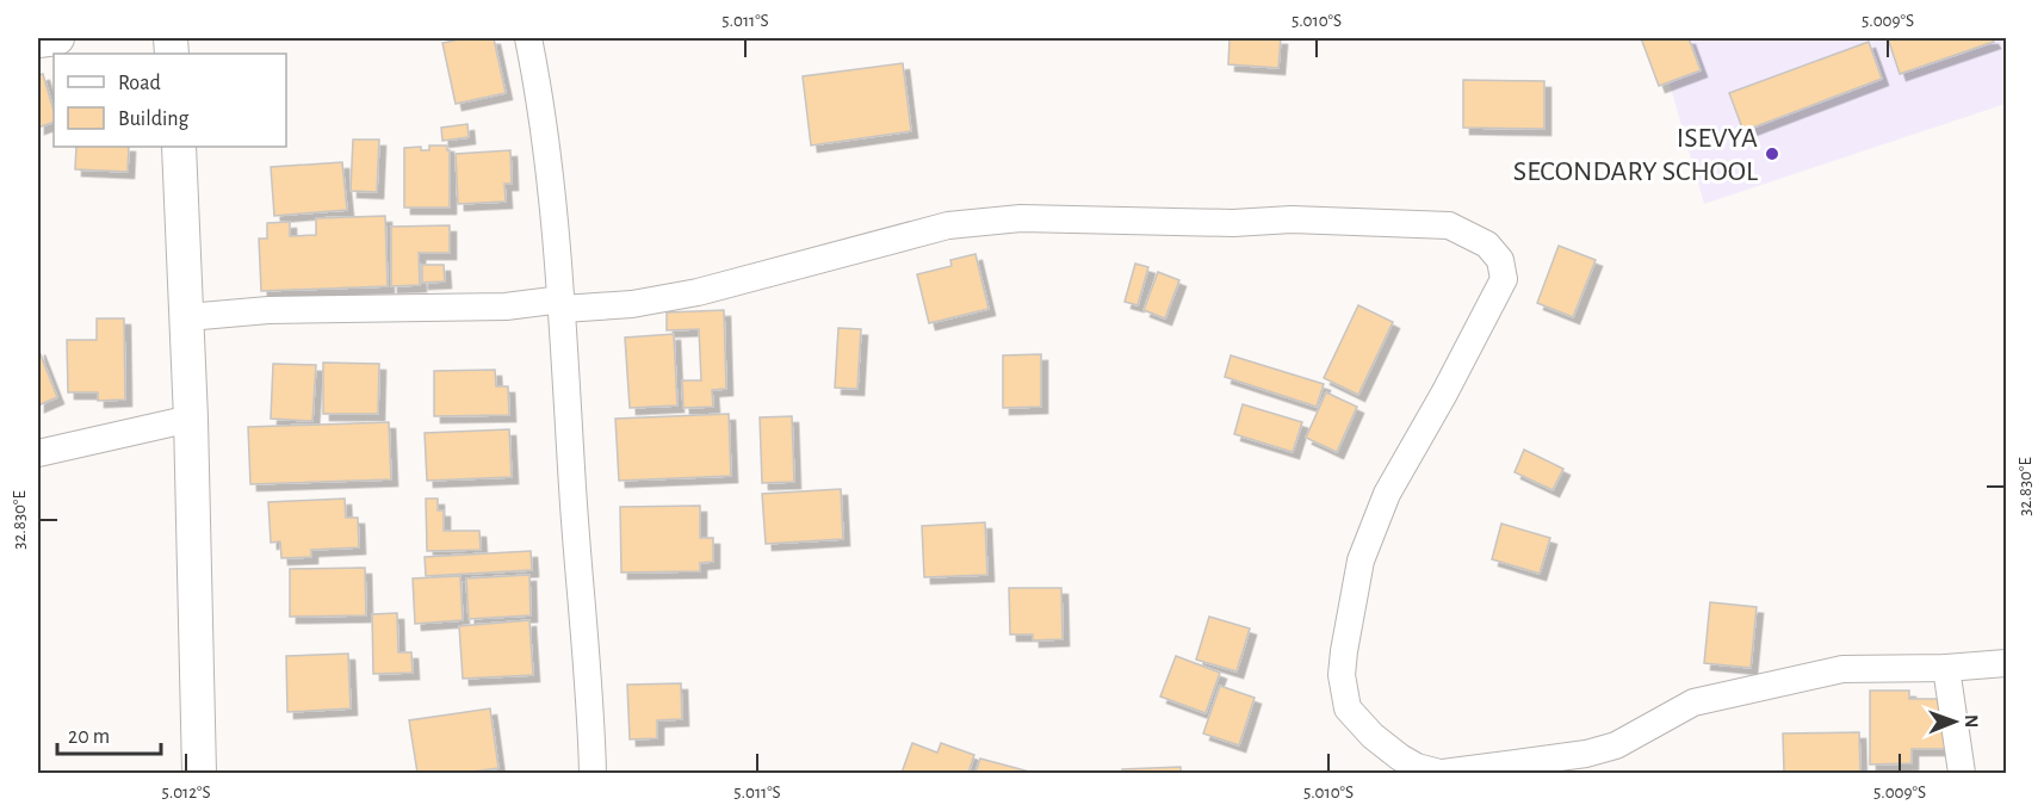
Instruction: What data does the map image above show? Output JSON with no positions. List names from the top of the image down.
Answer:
{
  "places": ["ISEVYA SECONDARY SCHOOL"],
  "legend": ["Road", "Building"],
  "scale_bar": "20 m",
  "north": "right",
  "coordinates": [
    "5.011°S",
    "5.010°S",
    "5.009°S",
    "32.830°E",
    "5.012°S"
  ]
}
